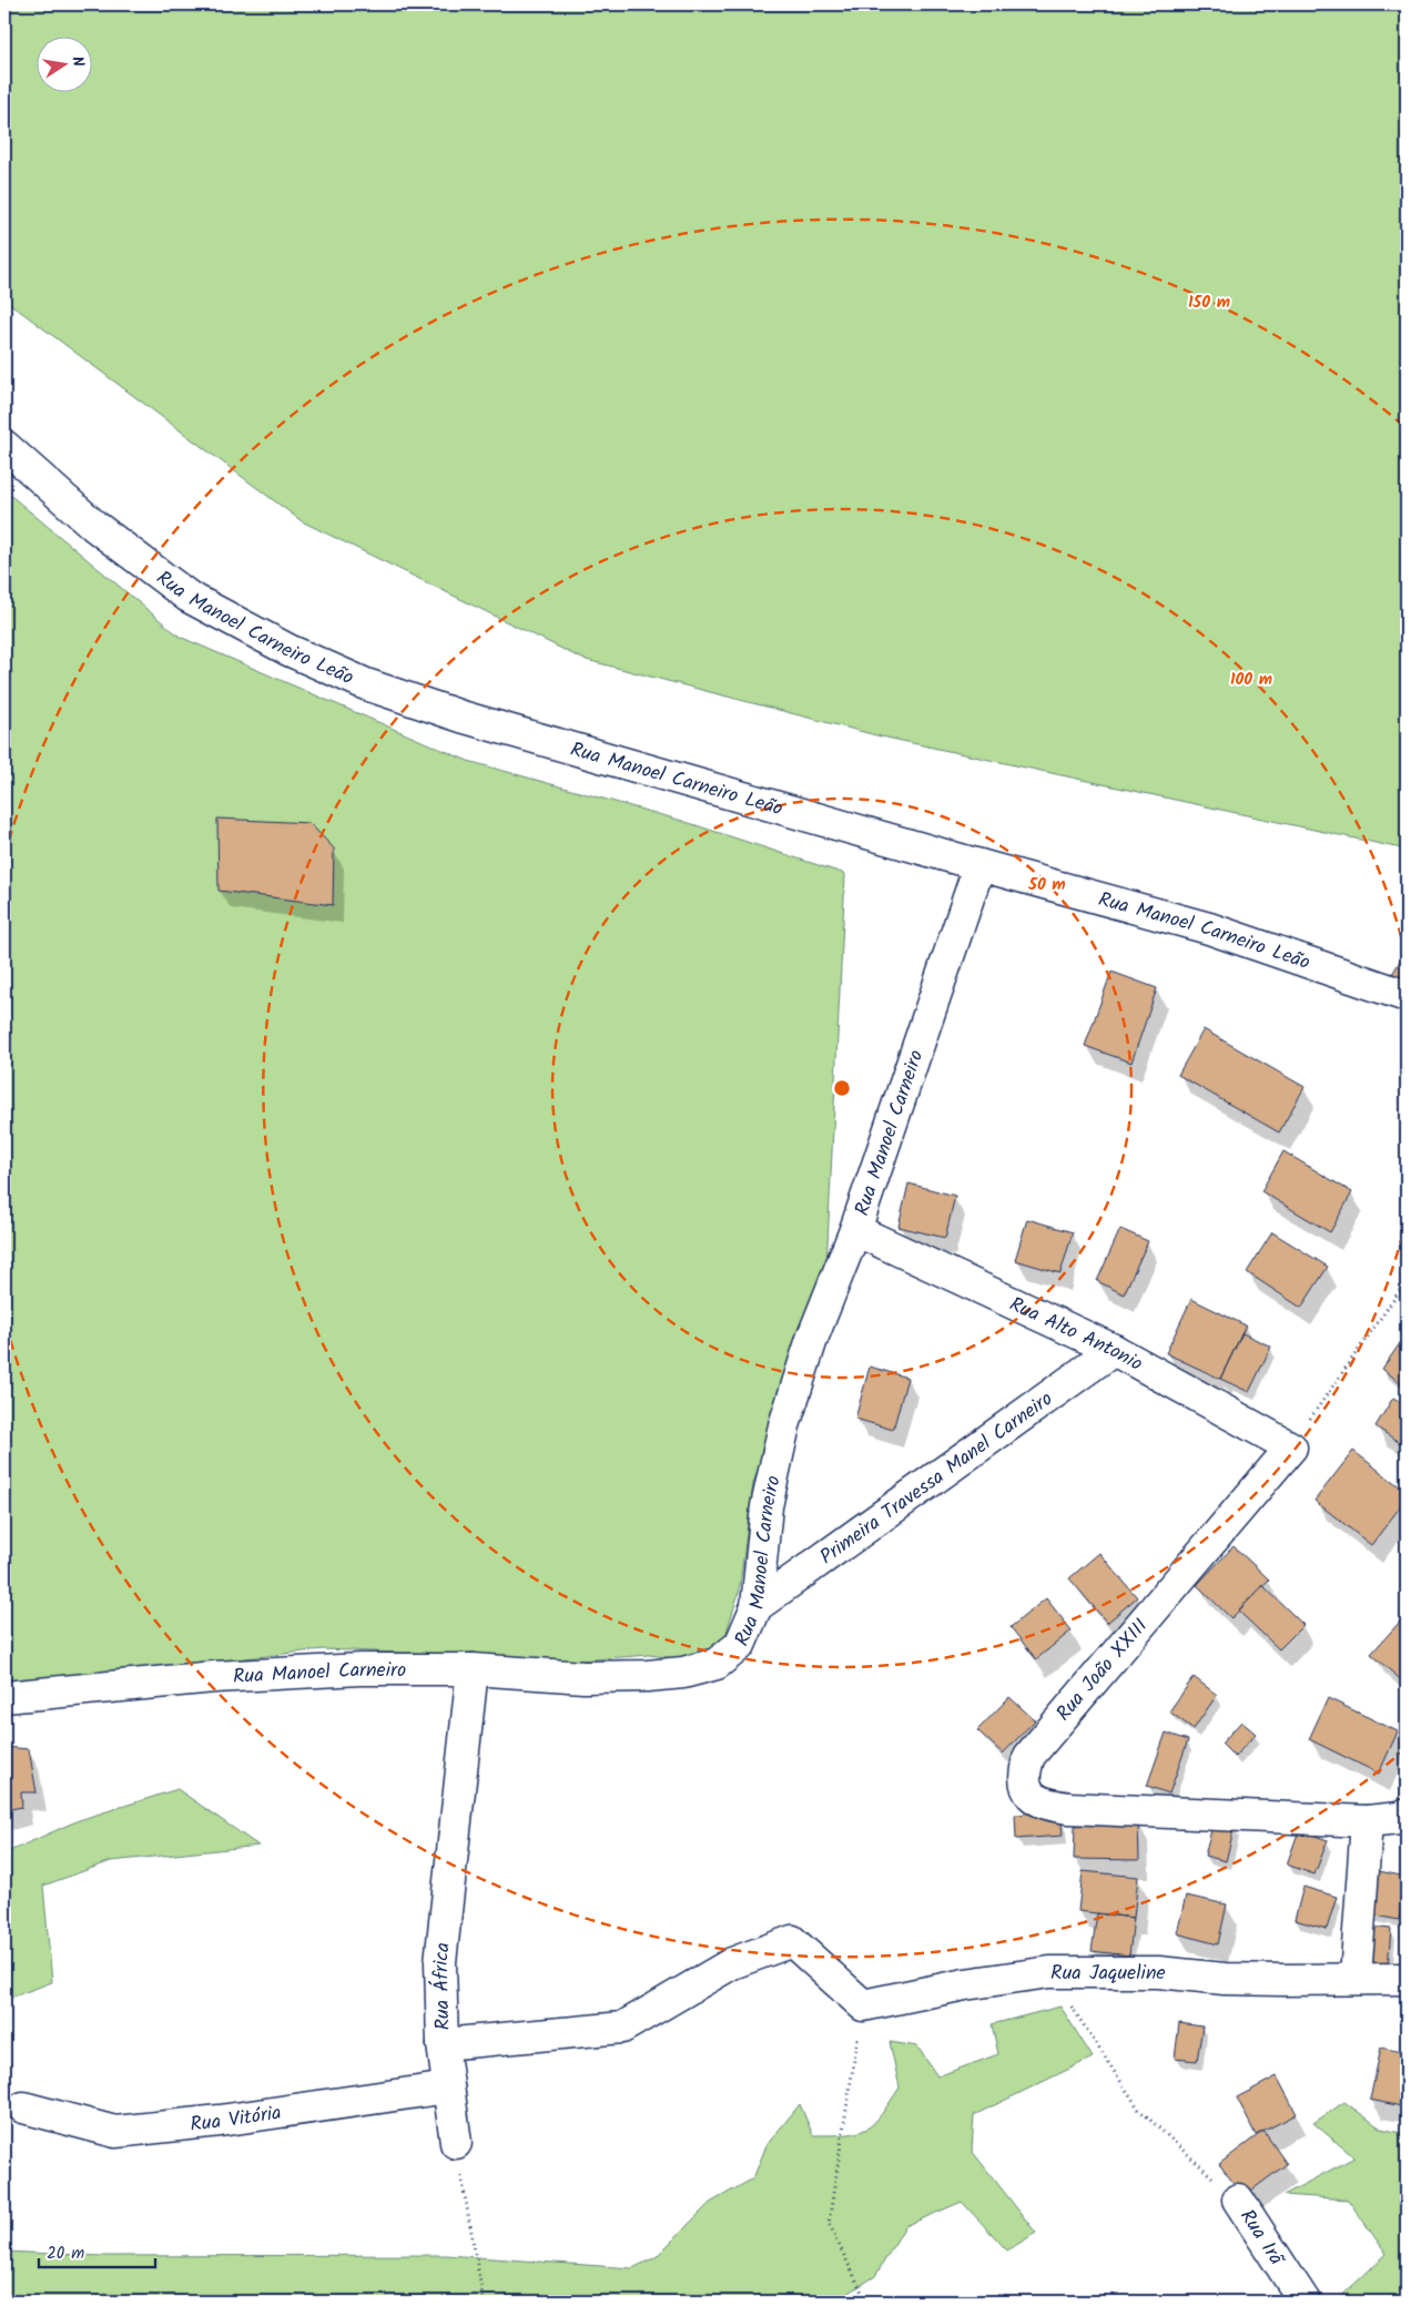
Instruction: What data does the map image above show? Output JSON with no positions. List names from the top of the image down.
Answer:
{
  "streets": {
    "street": [
      "Rua Manoel Carneiro Leão",
      "Rua Manoel Carneiro",
      "Rua Alto Antonio",
      "Primeira Travessa Manel Carneiro",
      "Rua João XXIII",
      "Rua Jaqueline",
      "Rua África",
      "Rua Vitória",
      "Rua Irã"
    ]
  },
  "crossings": [
    ["Rua Manoel Carneiro Leão", "Rua Manoel Carneiro"],
    ["Rua Manoel Carneiro", "Rua Alto Antonio"],
    ["Rua Manoel Carneiro", "Primeira Travessa Manel Carneiro"],
    ["Rua Manoel Carneiro", "Rua África"],
    ["Rua Alto Antonio", "Primeira Travessa Manel Carneiro"],
    ["Rua Alto Antonio", "Rua João XXIII"],
    ["Rua África", "Rua Vitória"]
  ],
  "scale_bar": "20 m",
  "north": "right",
  "rings": ["150 m", "100 m", "50 m"]
}
